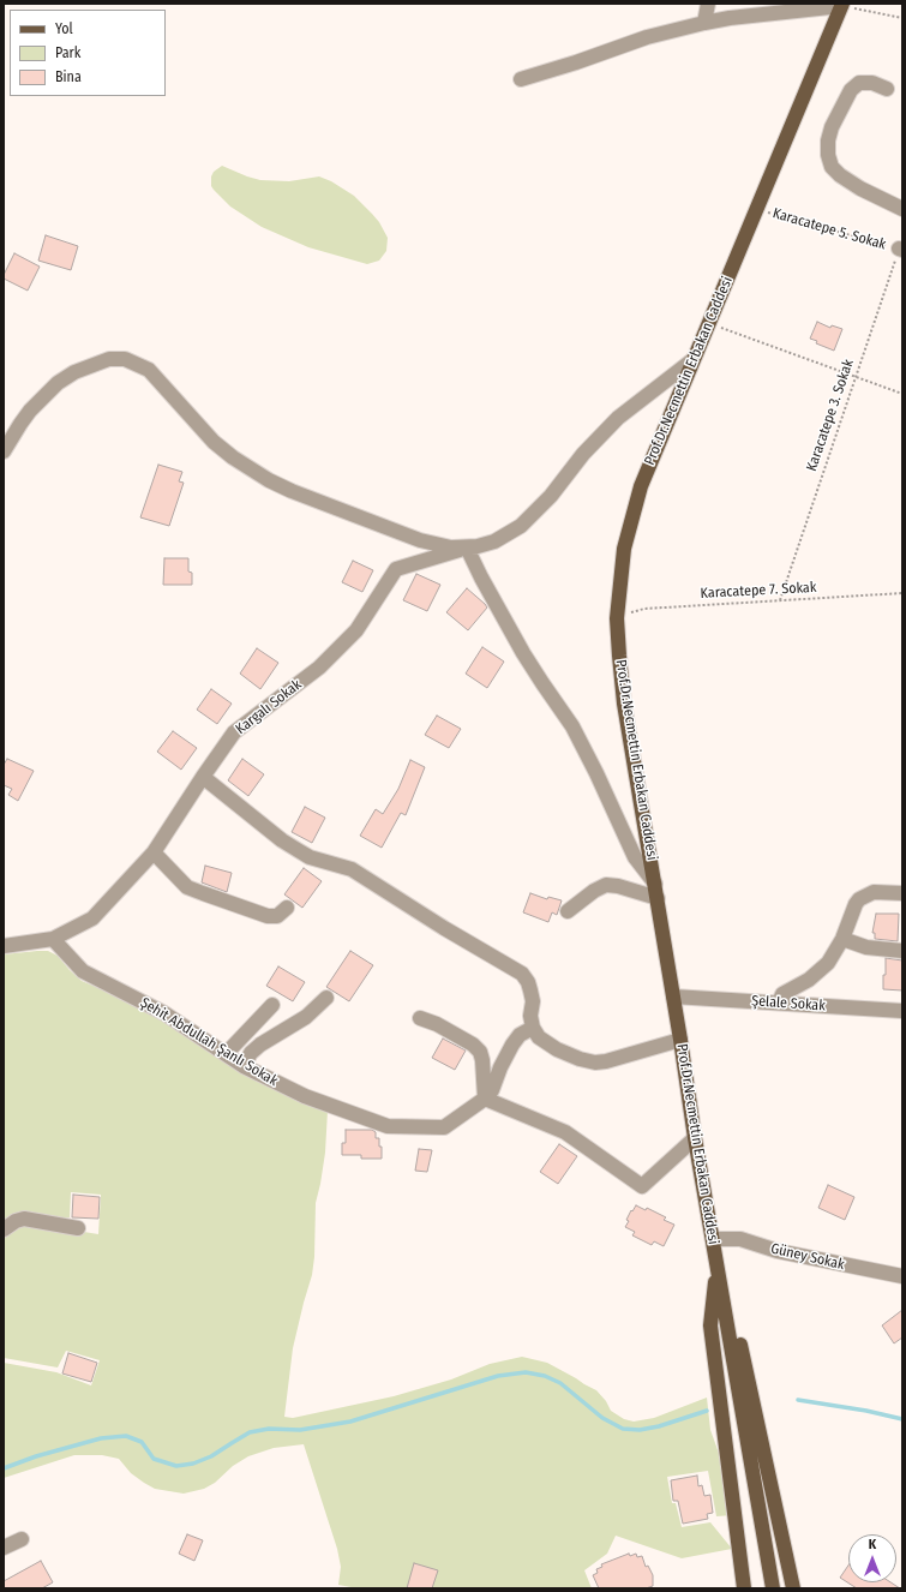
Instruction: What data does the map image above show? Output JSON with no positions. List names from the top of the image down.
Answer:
{
  "streets": {
    "main road": ["Prof.Dr.Necmettin Erbakan Caddesi"],
    "street": [
      "Kargalı Sokak",
      "Şelale Sokak",
      "Şehit Abdullah Şanlı Sokak",
      "Güney Sokak"
    ],
    "path": ["Karacatepe 5. Sokak", "Karacatepe 3. Sokak", "Karacatepe 7. Sokak"]
  },
  "crossings": [
    ["Karacatepe 5. Sokak", "Prof.Dr.Necmettin Erbakan Caddesi"],
    ["Karacatepe 5. Sokak", "Karacatepe 3. Sokak"],
    ["Prof.Dr.Necmettin Erbakan Caddesi", "Karacatepe 7. Sokak"],
    ["Prof.Dr.Necmettin Erbakan Caddesi", "Şelale Sokak"],
    ["Prof.Dr.Necmettin Erbakan Caddesi", "Güney Sokak"],
    ["Karacatepe 3. Sokak", "Karacatepe 7. Sokak"],
    ["Kargalı Sokak", "Şehit Abdullah Şanlı Sokak"]
  ],
  "legend": ["Yol", "Park", "Bina"],
  "north": "top"
}
